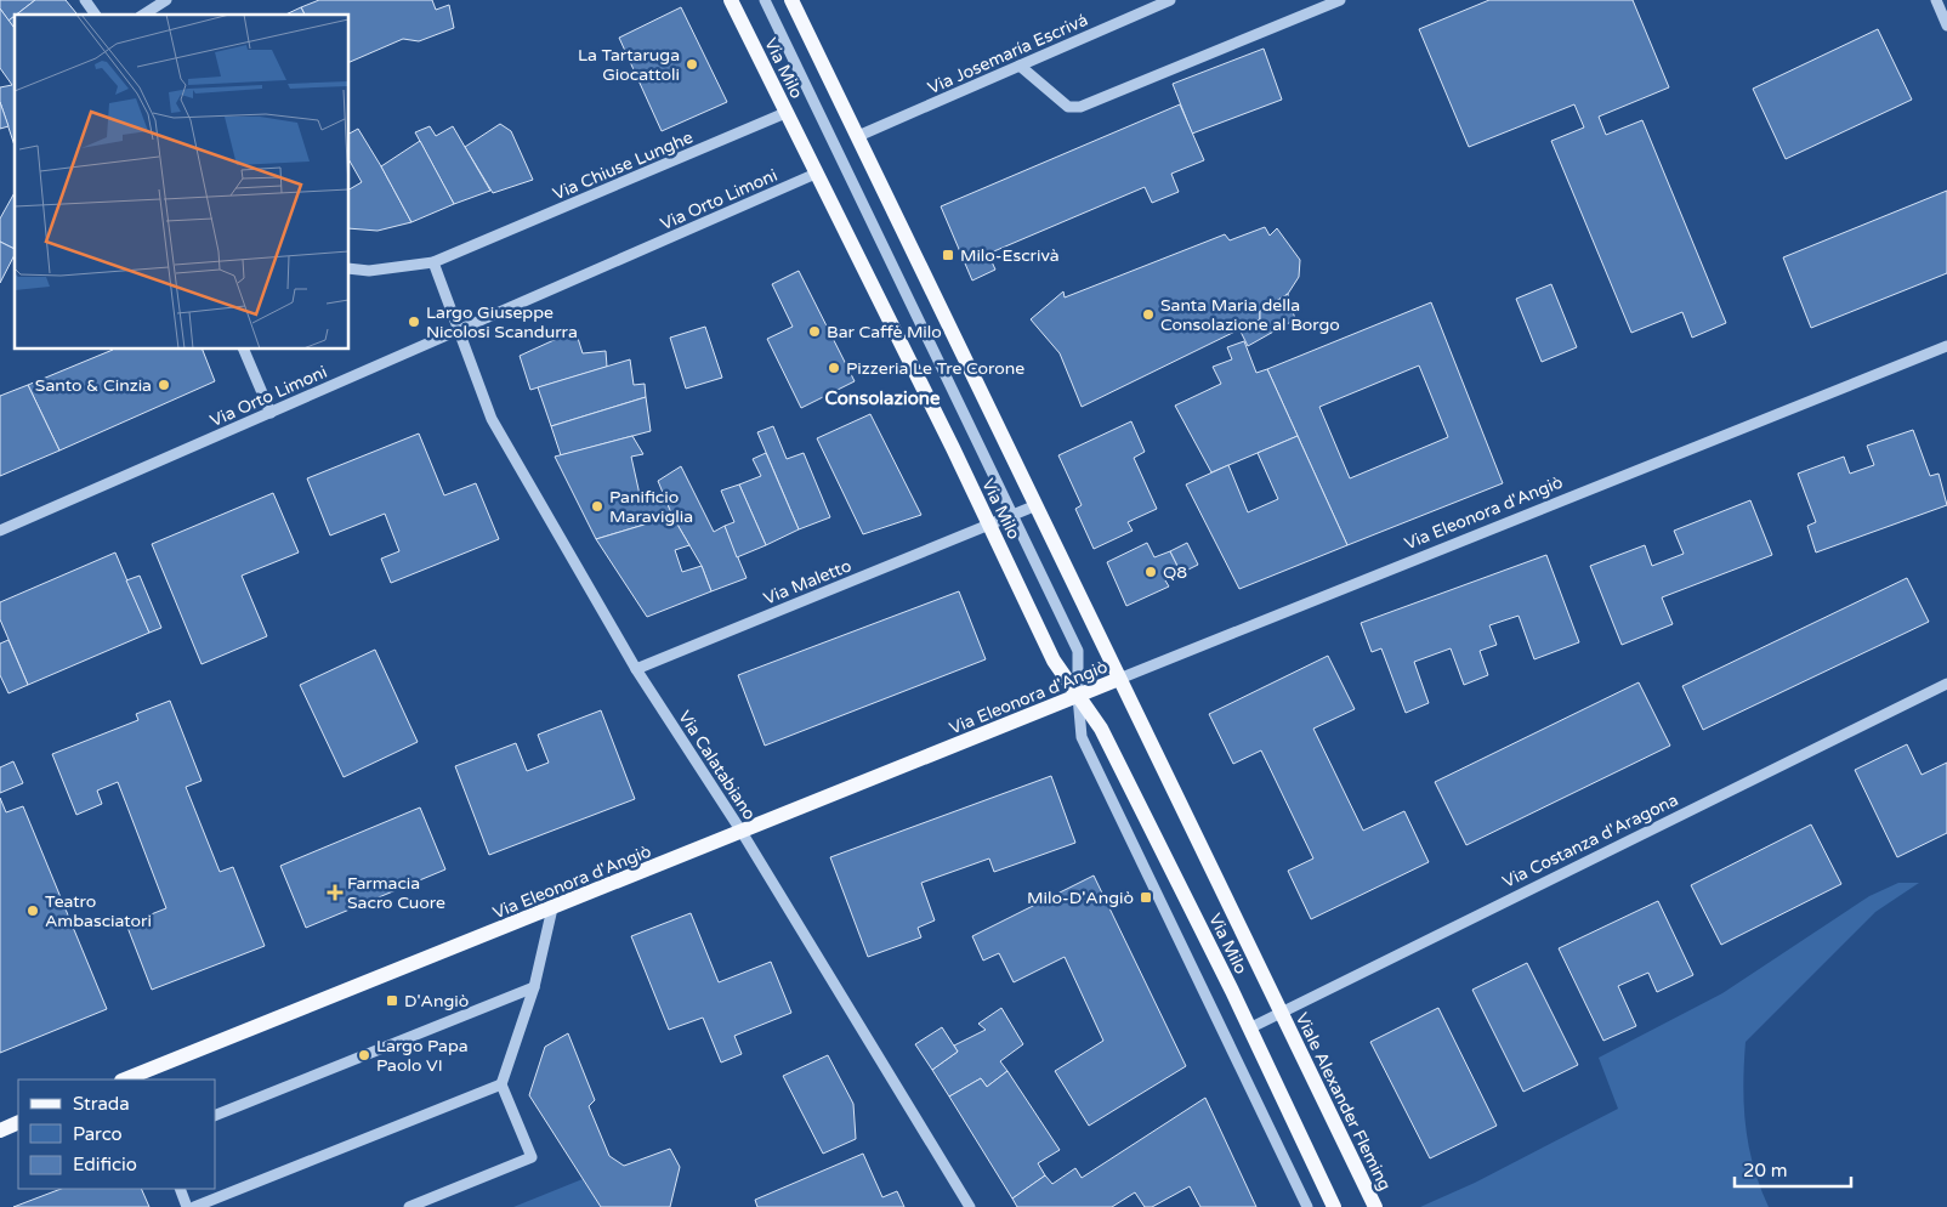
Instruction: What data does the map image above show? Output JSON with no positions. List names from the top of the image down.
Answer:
{
  "streets": {
    "main road": ["Via Milo", "Via Eleonora d'Angiò", "Viale Alexander Fleming"],
    "street": [
      "Via Josemaría Escrivá",
      "Via Chiuse Lunghe",
      "Via Orto Limoni",
      "Via Maletto",
      "Via Calatabiano",
      "Via Costanza d'Aragona"
    ]
  },
  "crossings": [
    ["Via Josemaría Escrivá", "Via Milo"],
    ["Via Milo", "Via Chiuse Lunghe"],
    ["Via Milo", "Via Orto Limoni"],
    ["Via Milo", "Via Eleonora d'Angiò"],
    ["Via Milo", "Via Maletto"],
    ["Via Milo", "Via Costanza d'Aragona"],
    ["Via Milo", "Viale Alexander Fleming"],
    ["Via Chiuse Lunghe", "Via Calatabiano"],
    ["Via Orto Limoni", "Via Calatabiano"],
    ["Via Eleonora d'Angiò", "Via Calatabiano"],
    ["Via Maletto", "Via Calatabiano"],
    ["Via Costanza d'Aragona", "Viale Alexander Fleming"]
  ],
  "districts": ["Consolazione"],
  "places": {
    "other": [
      "La Tartaruga Giocattoli",
      "Santa Maria della Consolazione al Borgo",
      "Largo Giuseppe Nicolosi Scandurra",
      "Bar Caffè Milo",
      "Pizzeria Le Tre Corone",
      "Santo & Cinzia",
      "Panificio Maraviglia",
      "Q8",
      "Teatro Ambasciatori",
      "Largo Papa Paolo VI"
    ],
    "transit": ["Milo-Escrivà", "Milo-D'Angiò", "D'Angiò"],
    "health": ["Farmacia Sacro Cuore"]
  },
  "legend": ["Strada", "Parco", "Edificio"],
  "scale_bar": "20 m"
}
